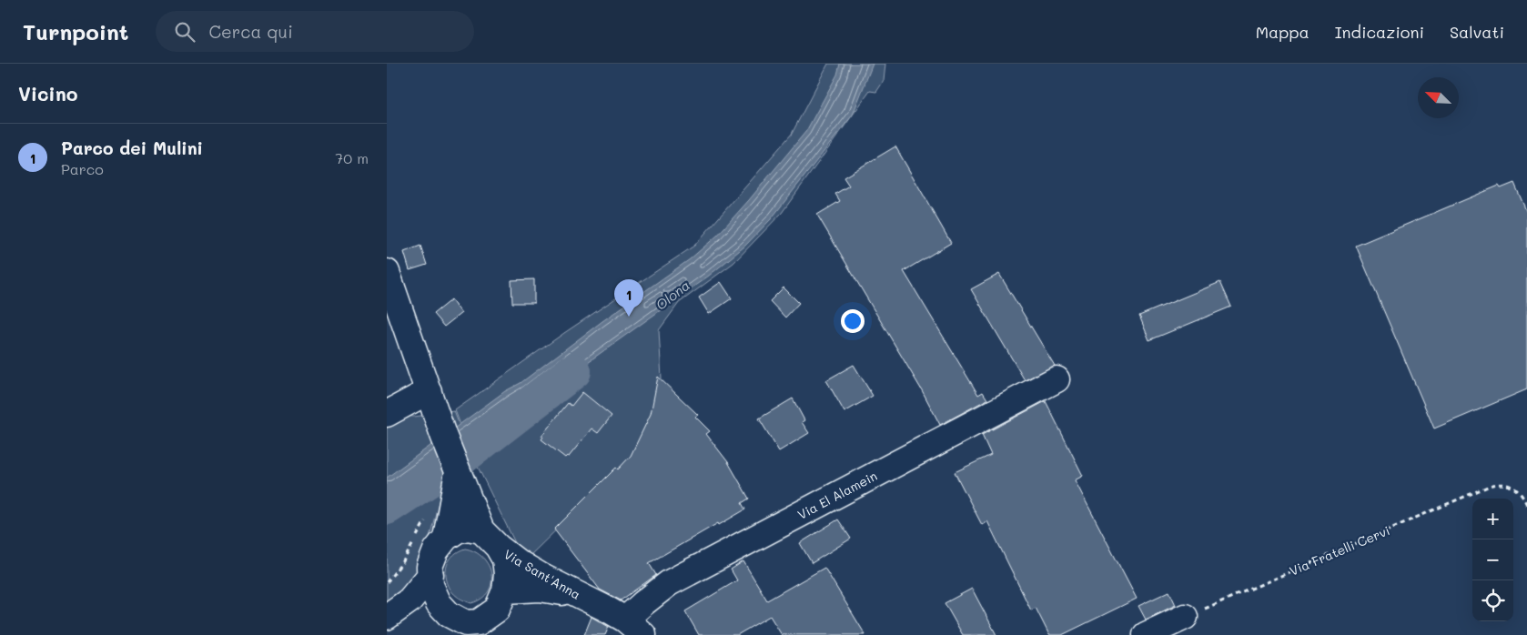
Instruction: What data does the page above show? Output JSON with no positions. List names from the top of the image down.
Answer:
{
  "streets": {
    "street": ["Via El Alamein", "Via Sant'Anna"],
    "path": ["Via Fratelli Cervi"]
  },
  "crossings": [
    ["Via El Alamein", "Via Sant'Anna"]
  ],
  "water": ["Olona"],
  "north": "top left",
  "page": {
    "header": "Turnpoint",
    "search": "Cerca qui",
    "nav": ["Mappa", "Indicazioni", "Salvati"],
    "heading": "Vicino",
    "list": [
      {
        "mark": "1",
        "name": "Parco dei Mulini",
        "note": "Parco",
        "value": "70 m"
      }
    ],
    "pins": "1",
    "map_buttons": ["+", "−"]
  }
}
